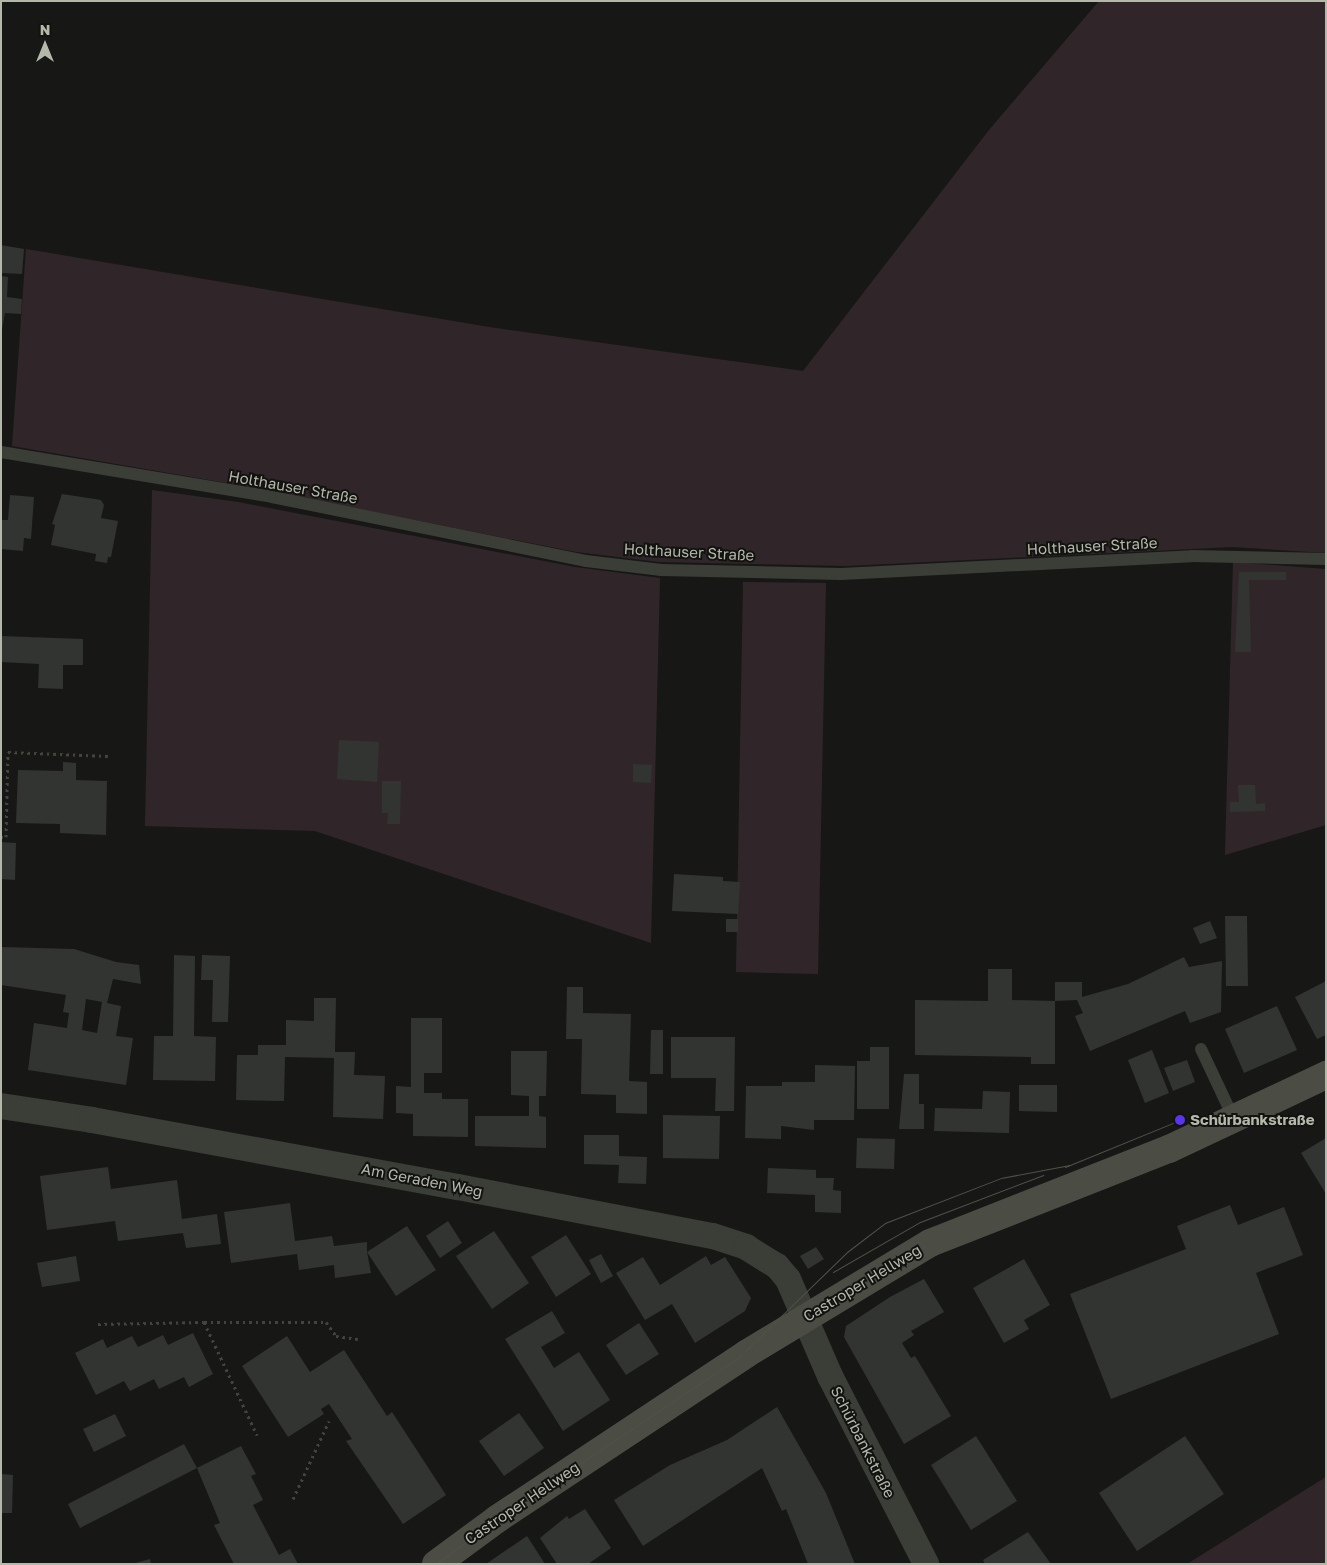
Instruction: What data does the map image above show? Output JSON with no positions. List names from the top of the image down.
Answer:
{
  "streets": {
    "main road": ["Castroper Hellweg"],
    "street": ["Am Geraden Weg", "Schürbankstraße"],
    "lane": ["Holthauser Straße"]
  },
  "crossings": [
    ["Am Geraden Weg", "Castroper Hellweg"],
    ["Am Geraden Weg", "Schürbankstraße"],
    ["Castroper Hellweg", "Schürbankstraße"]
  ],
  "places": ["Schürbankstraße"],
  "north": "top"
}
